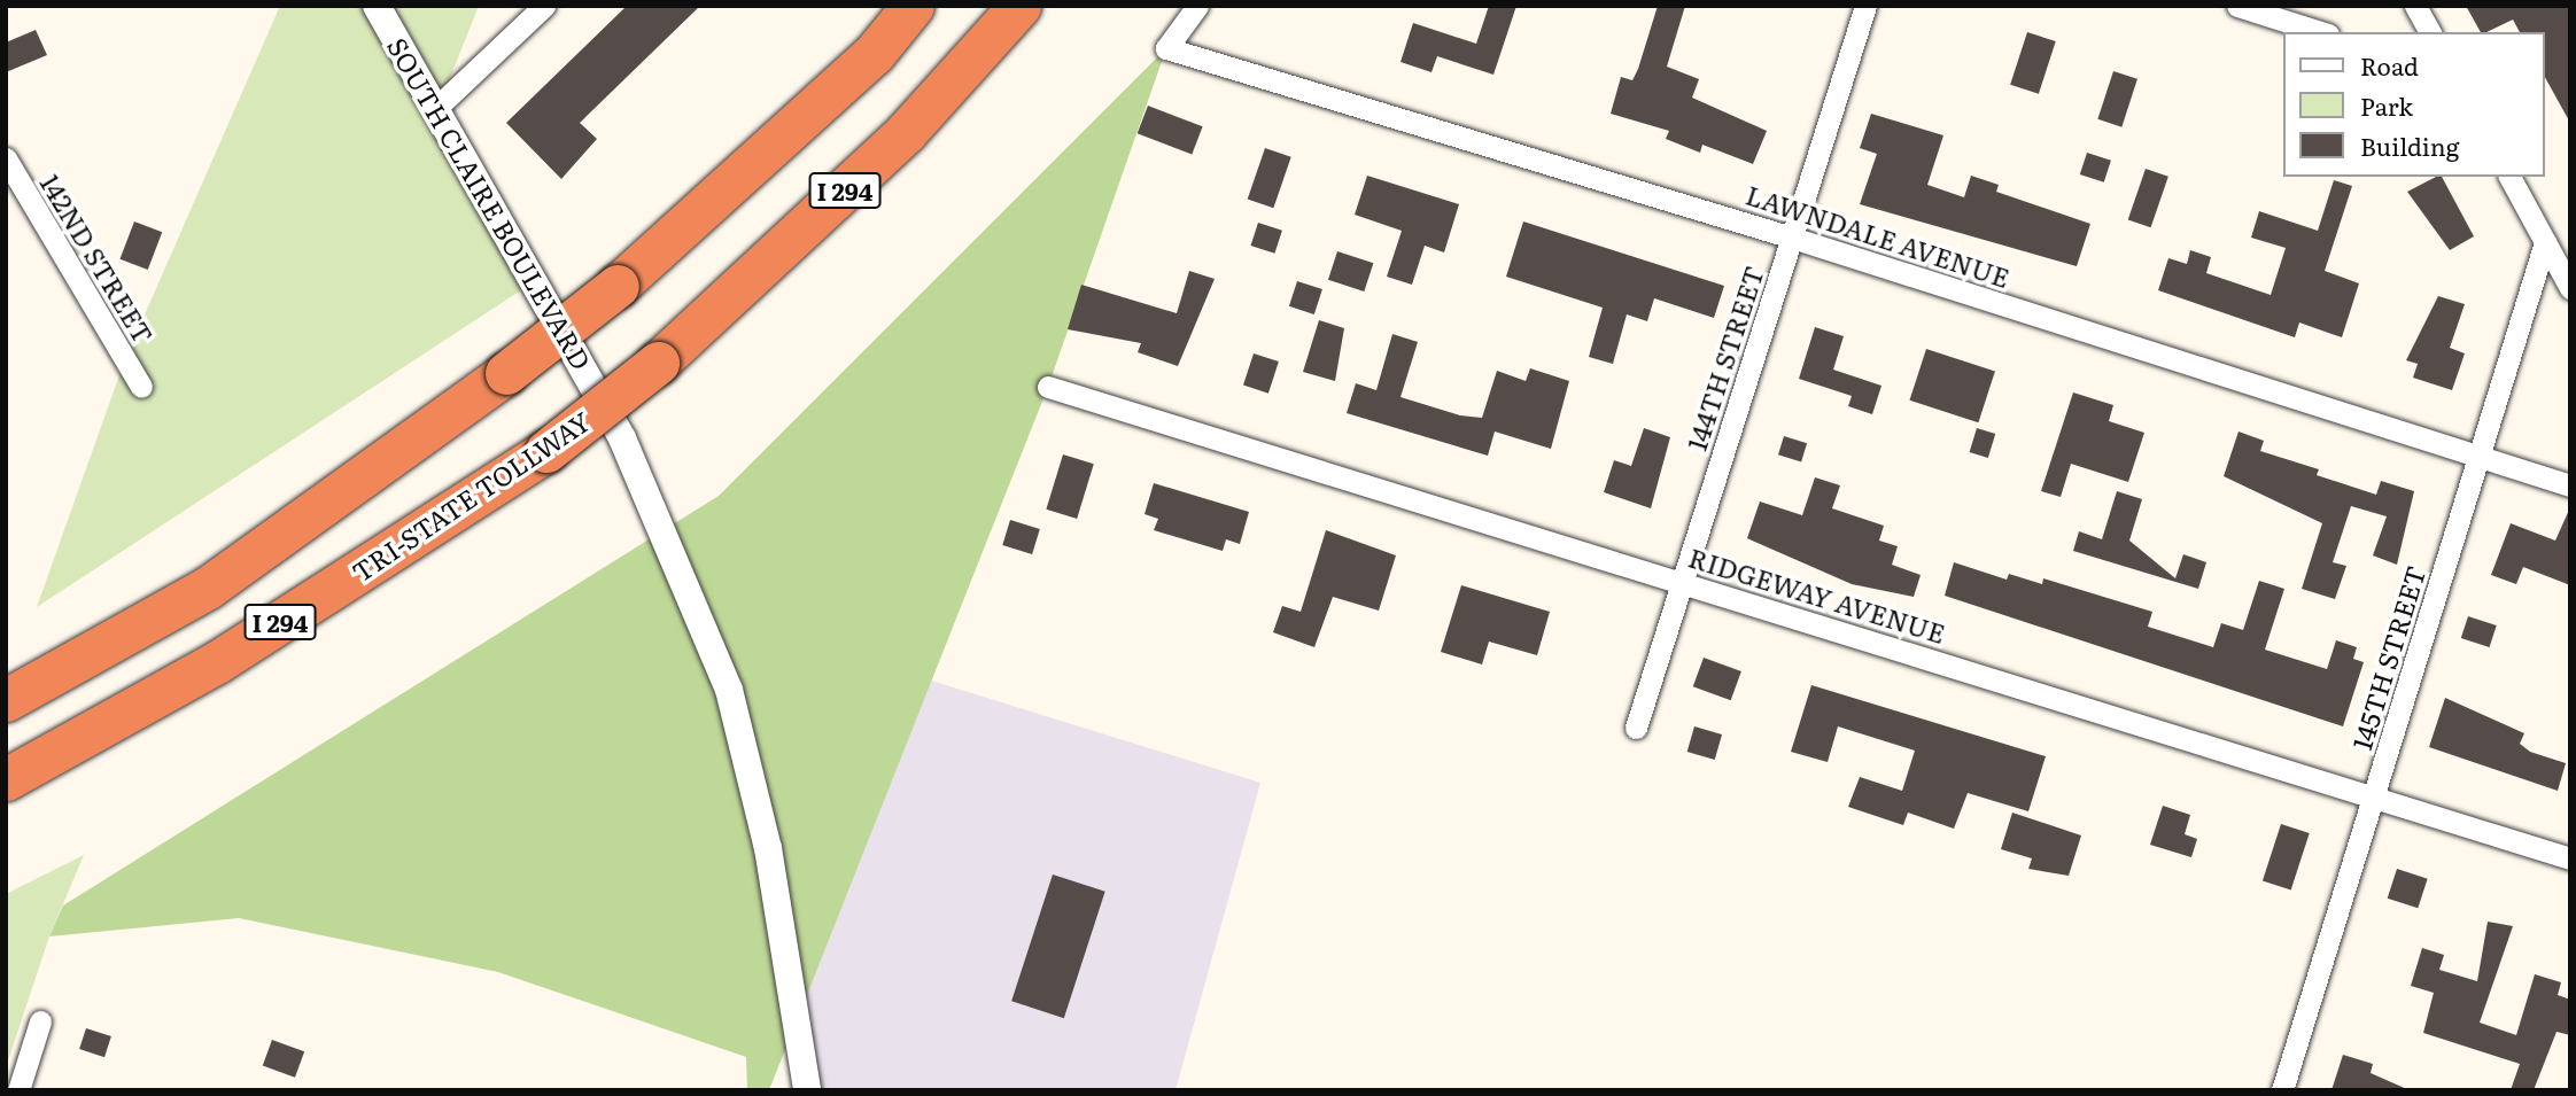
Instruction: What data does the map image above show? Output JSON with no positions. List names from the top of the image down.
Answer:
{
  "streets": {
    "highway": ["I 294", "TRI-STATE TOLLWAY"],
    "street": [
      "SOUTH CLAIRE BOULEVARD",
      "LAWNDALE AVENUE",
      "142ND STREET",
      "144TH STREET",
      "RIDGEWAY AVENUE",
      "145TH STREET"
    ]
  },
  "crossings": [
    ["LAWNDALE AVENUE", "144TH STREET"],
    ["LAWNDALE AVENUE", "145TH STREET"],
    ["144TH STREET", "RIDGEWAY AVENUE"],
    ["RIDGEWAY AVENUE", "145TH STREET"]
  ],
  "legend": ["Road", "Park", "Building"]
}
